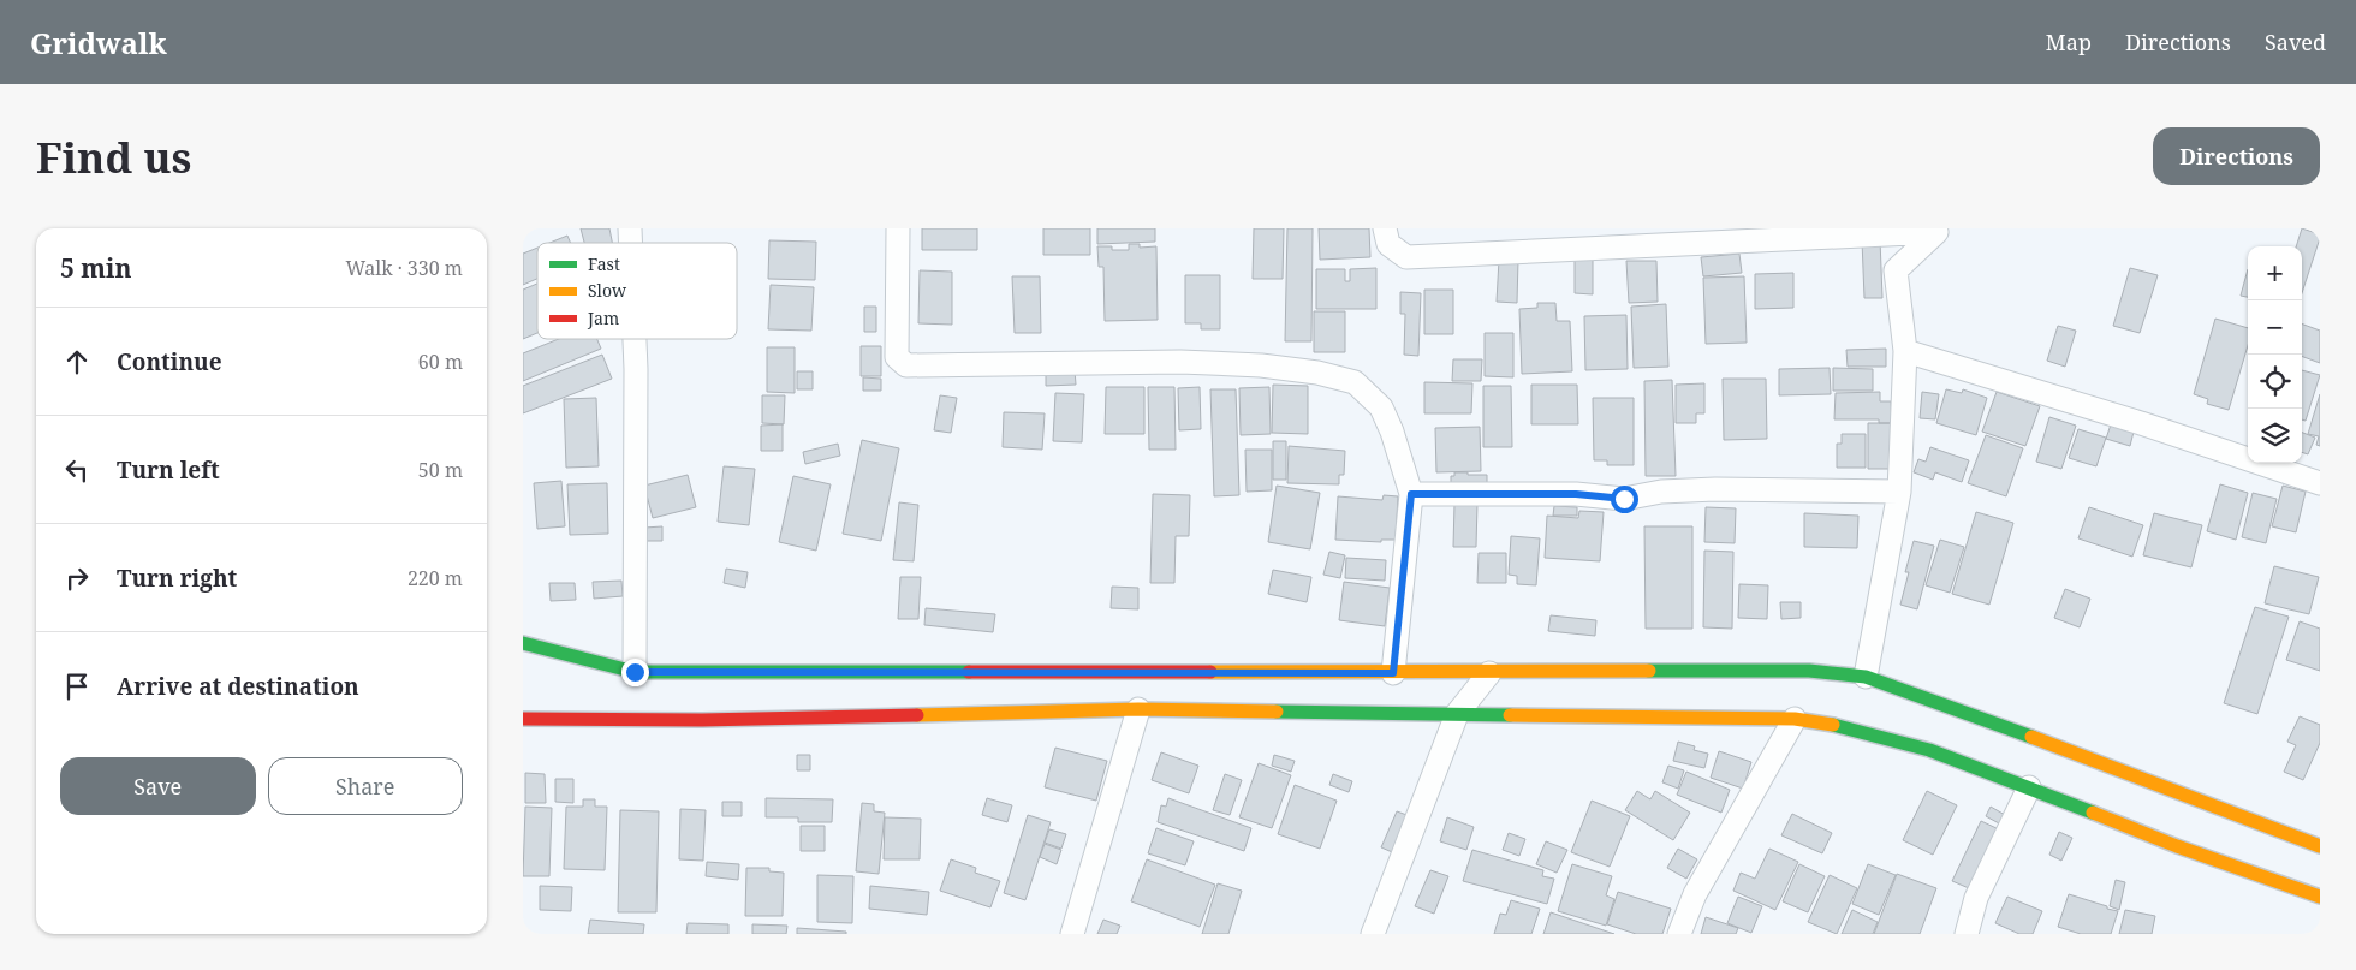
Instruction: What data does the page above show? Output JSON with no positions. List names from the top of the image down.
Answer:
{
  "legend": ["Fast", "Slow", "Jam"],
  "page": {
    "header": "Gridwalk",
    "nav": ["Map", "Directions", "Saved"],
    "buttons": [
      "Directions",
      ["Save", "Share"]
    ],
    "title": "Find us",
    "heading": ["5 min", "Walk · 330 m"],
    "map_buttons": ["+", "−"],
    "list": [
      ["Continue", "60 m"],
      ["Turn left", "50 m"],
      ["Turn right", "220 m"],
      "Arrive at destination"
    ]
  }
}
